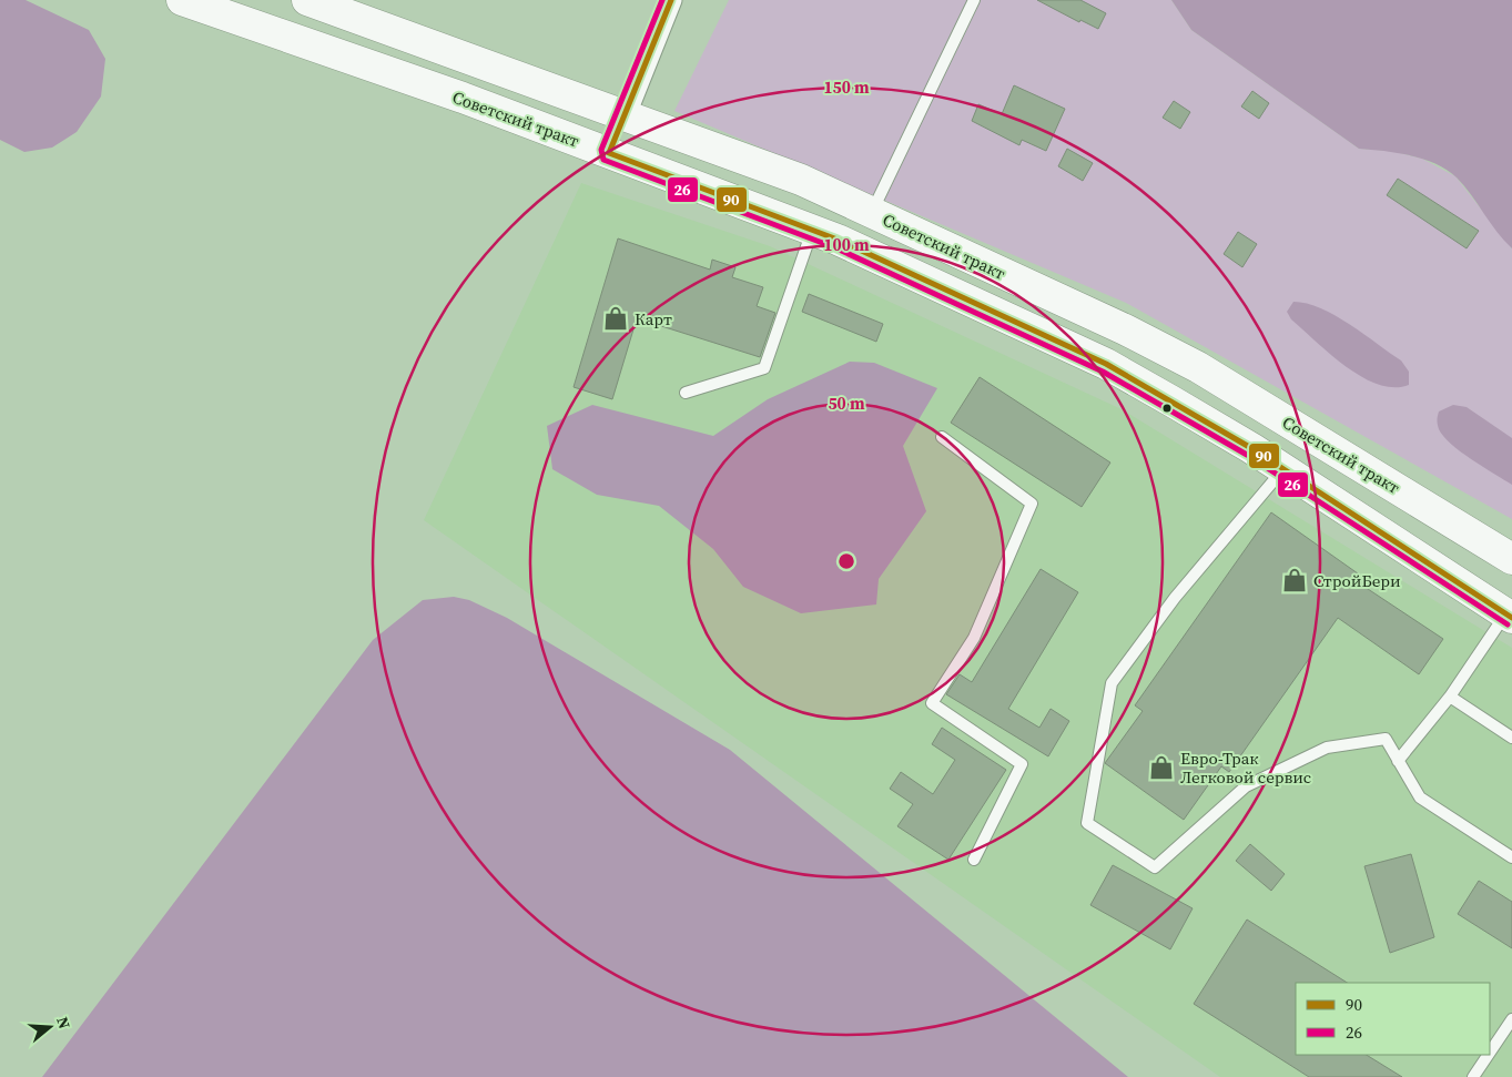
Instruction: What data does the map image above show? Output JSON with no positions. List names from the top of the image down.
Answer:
{
  "streets": {
    "highway": ["Советский тракт"]
  },
  "places": {
    "shop": ["Карт", "СтройБери", "Евро-Трак Легковой сервис"]
  },
  "lines": ["transit line 90", "transit line 26"],
  "legend": ["90", "26"],
  "north": "right",
  "rings": ["150 m", "100 m", "50 m"]
}
